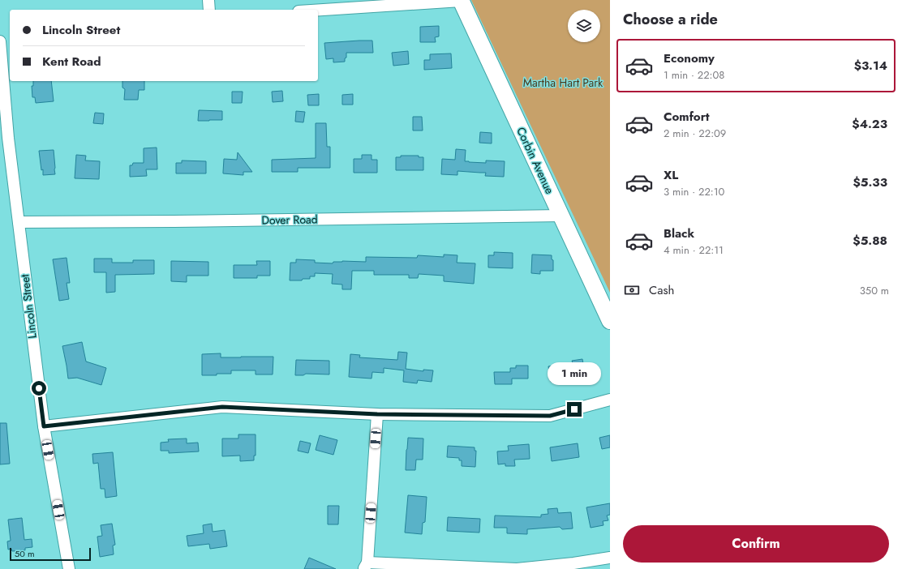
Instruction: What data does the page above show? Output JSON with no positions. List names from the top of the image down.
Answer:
{
  "streets": {
    "main road": ["Corbin Avenue"],
    "street": ["Dover Road", "Lincoln Street"]
  },
  "crossings": [
    ["Corbin Avenue", "Dover Road"],
    ["Dover Road", "Lincoln Street"]
  ],
  "parks": ["Martha Hart Park"],
  "scale_bar": "50 m",
  "page": {
    "heading": "Choose a ride",
    "banner": ["Lincoln Street", "Kent Road"],
    "list": [
      {
        "name": "Economy",
        "note": "1 min · 22:08",
        "value": "$3.14"
      },
      {
        "name": "Comfort",
        "note": "2 min · 22:09",
        "value": "$4.23"
      },
      {
        "name": "XL",
        "note": "3 min · 22:10",
        "value": "$5.33"
      },
      {
        "name": "Black",
        "note": "4 min · 22:11",
        "value": "$5.88"
      }
    ],
    "pay": ["Cash", "350 m"],
    "bubble": "1 min",
    "buttons": "Confirm",
    "scale": "50 m"
  }
}
